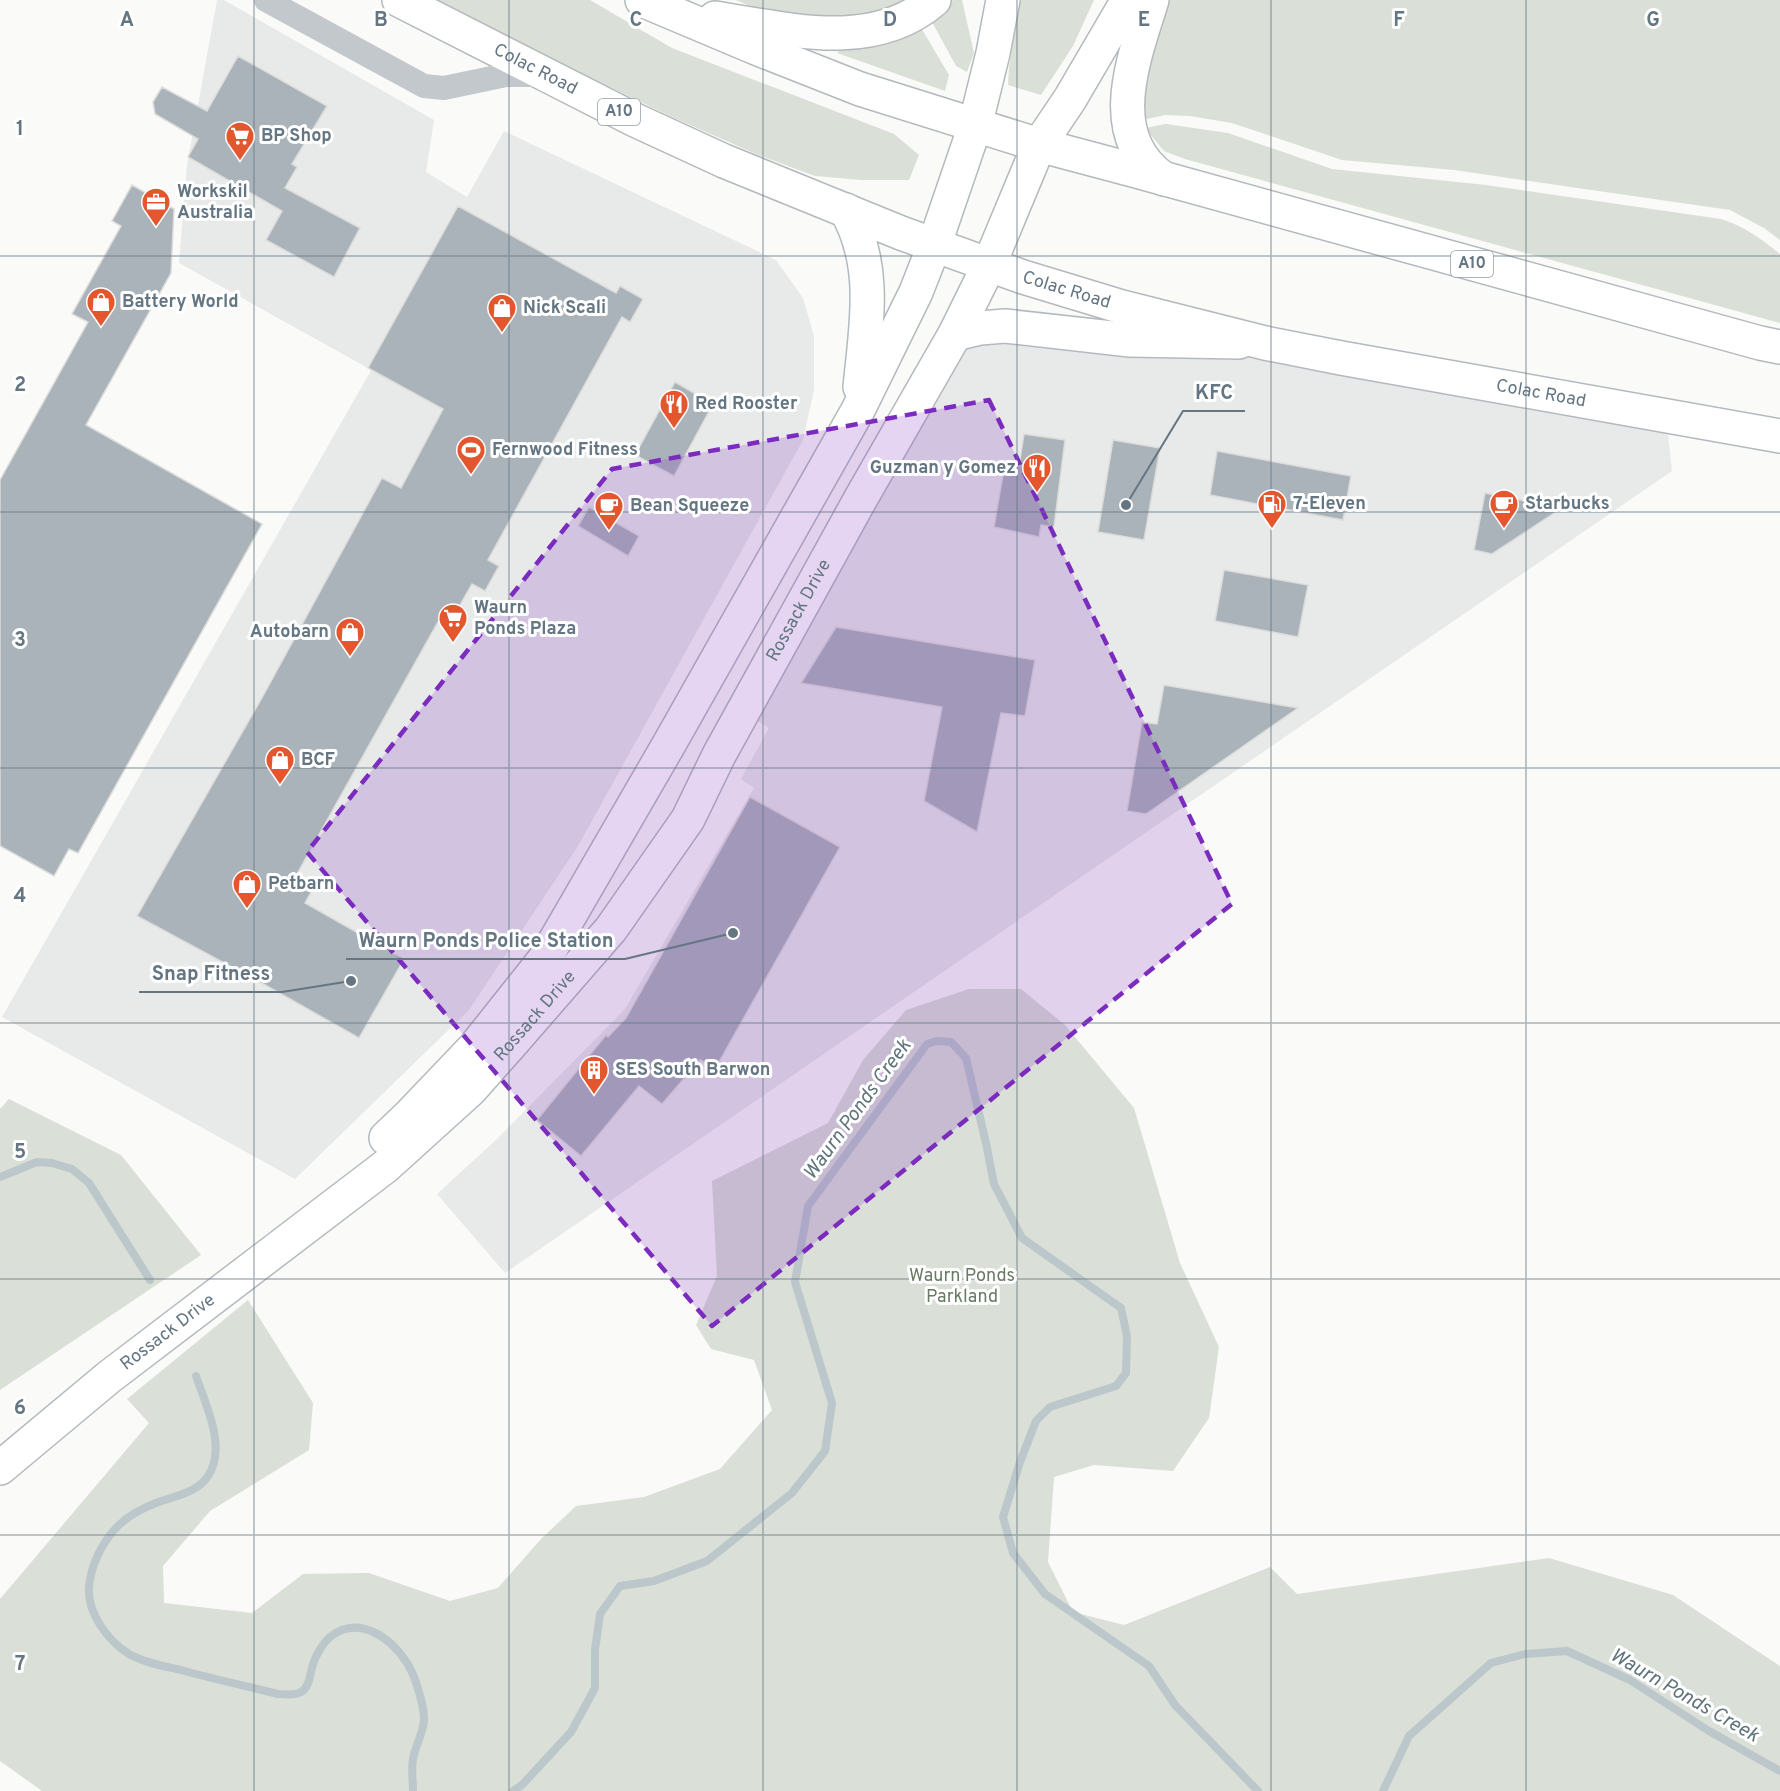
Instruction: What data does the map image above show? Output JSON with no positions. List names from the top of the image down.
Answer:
{
  "streets": {
    "main road": ["Colac Road", "A10", "Rossack Drive"]
  },
  "crossings": [
    ["Colac Road", "Rossack Drive"],
    ["A10", "Rossack Drive"]
  ],
  "water": ["Waurn Ponds Creek"],
  "parks": ["Waurn Ponds Parkland"],
  "places": {
    "supermarket": ["BP Shop", "Waurn Ponds Plaza"],
    "office": ["Workskil Australia"],
    "shop": [
      "Battery World",
      "Nick Scali",
      "Autobarn",
      "BCF",
      "Petbarn"
    ],
    "restaurant": ["Red Rooster", "Guzman y Gomez"],
    "sports": ["Fernwood Fitness"],
    "other": ["KFC", "Waurn Ponds Police Station", "Snap Fitness"],
    "fuel station": ["7-Eleven"],
    "cafe": ["Starbucks", "Bean Squeeze"],
    "building": ["SES South Barwon"]
  },
  "grid": {
    "columns": [
      "A",
      "B",
      "C",
      "D",
      "E",
      "F",
      "G"
    ],
    "rows": [
      "1",
      "2",
      "3",
      "4",
      "5",
      "6",
      "7"
    ]
  }
}
